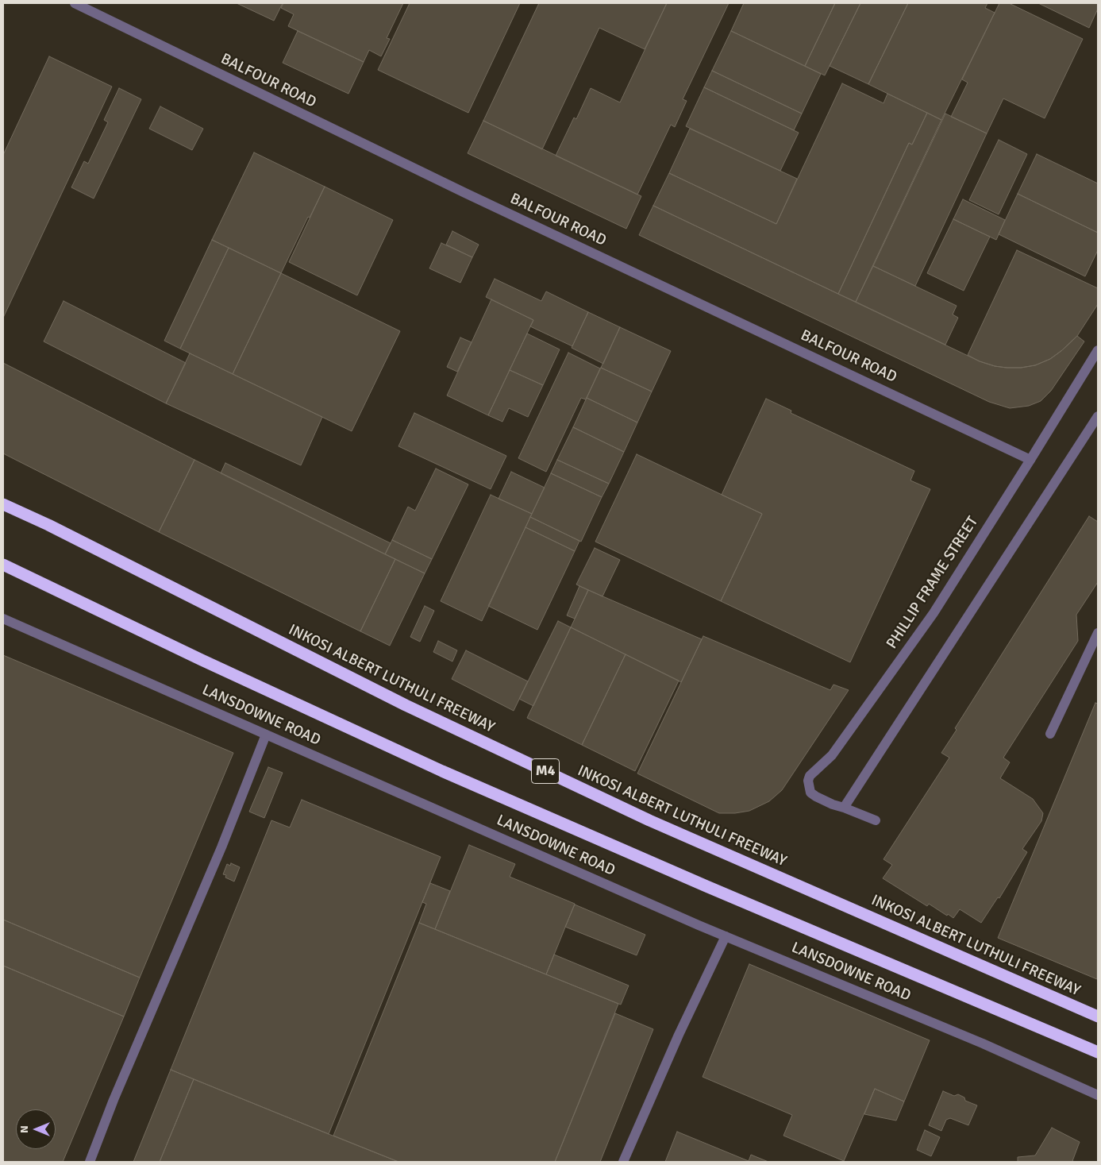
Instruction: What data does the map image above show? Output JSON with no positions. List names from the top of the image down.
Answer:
{
  "streets": {
    "highway": ["INKOSI ALBERT LUTHULI FREEWAY", "M4"],
    "street": ["BALFOUR ROAD", "PHILLIP FRAME STREET", "LANSDOWNE ROAD"]
  },
  "crossings": [
    ["BALFOUR ROAD", "PHILLIP FRAME STREET"]
  ],
  "north": "left"
}
